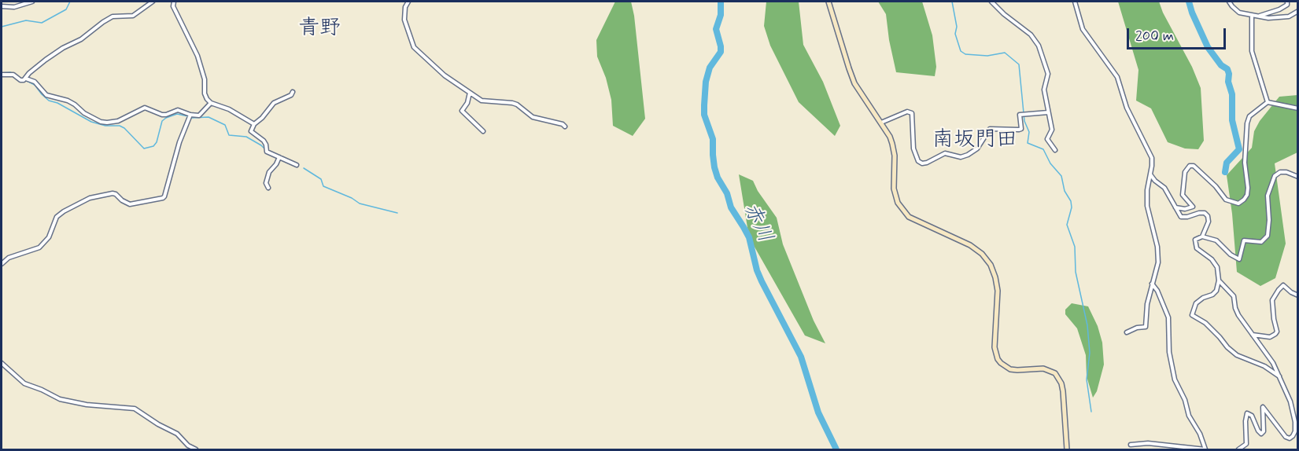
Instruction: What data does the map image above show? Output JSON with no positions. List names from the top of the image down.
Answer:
{
  "districts": ["青野", "南坂門田"],
  "water": ["赤川"],
  "scale_bar": "200 m"
}
